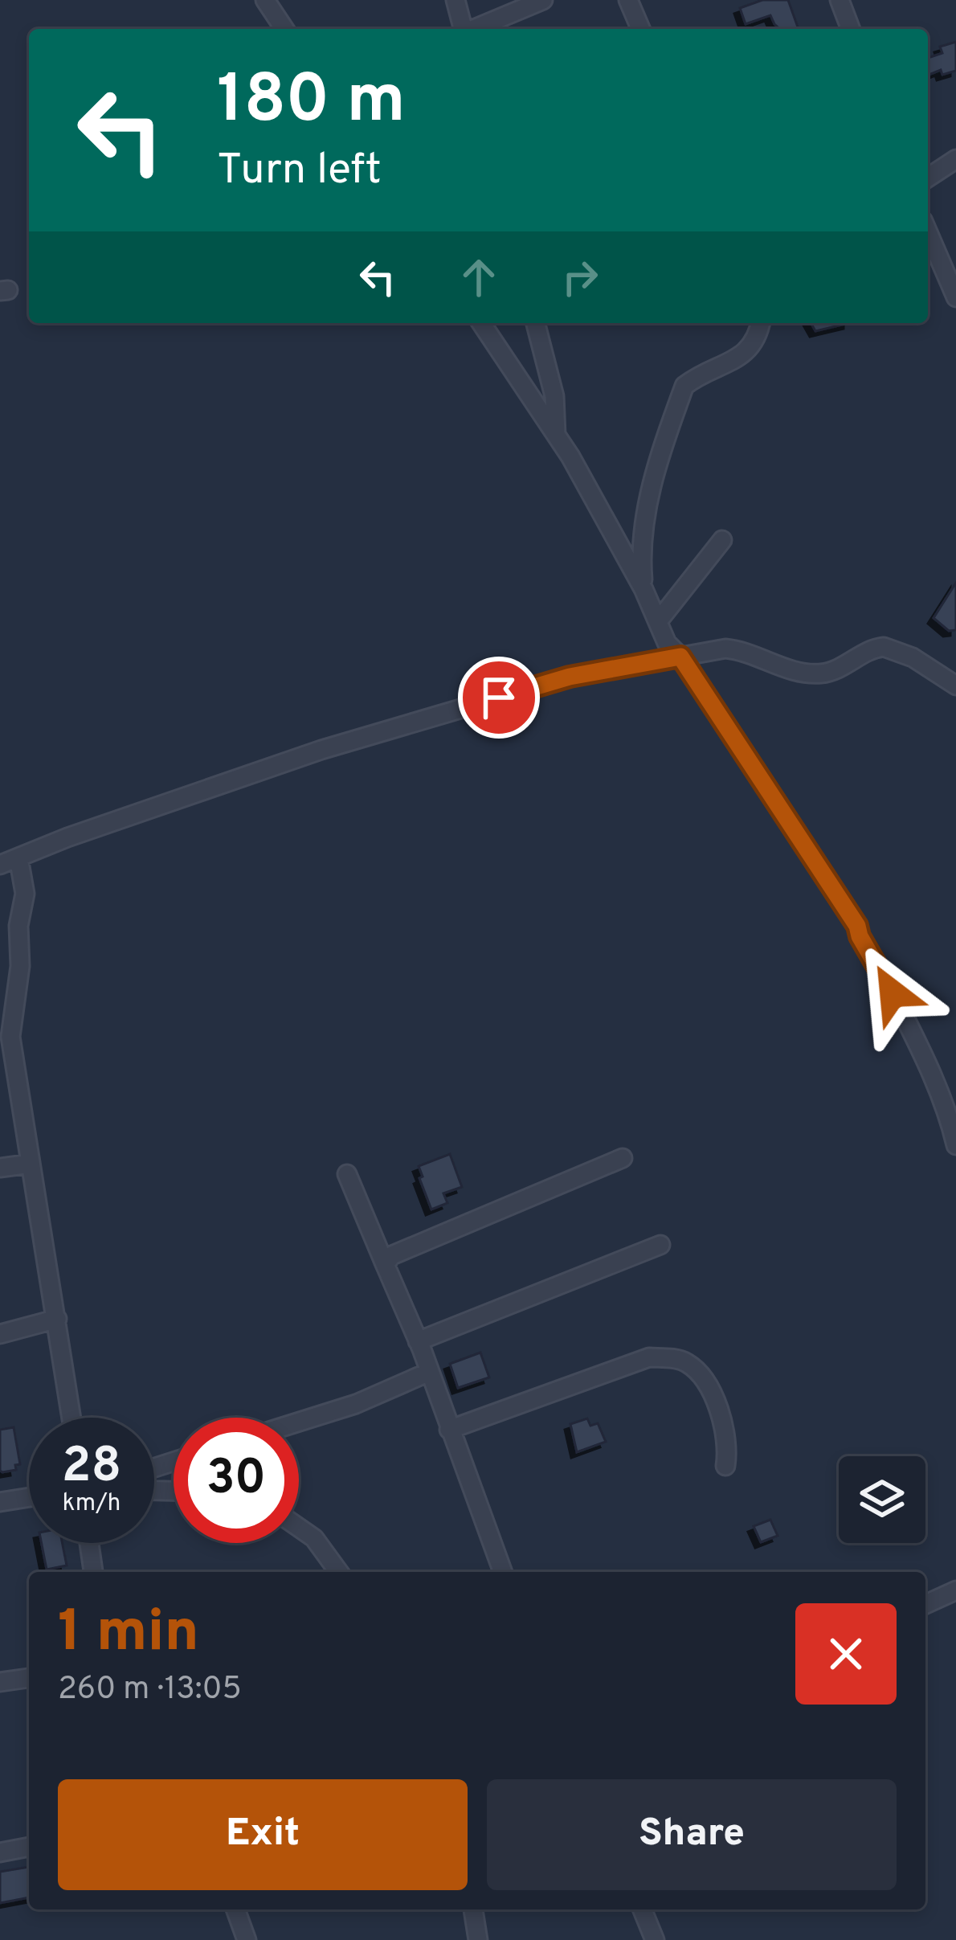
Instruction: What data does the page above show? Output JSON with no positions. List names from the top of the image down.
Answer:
{
  "page": {
    "turn": ["180 m", "Turn left"],
    "speed": "28 km/h",
    "limit": "30",
    "heading": ["1 min", "260 m · 13:05"],
    "buttons": ["Exit", "Share"]
  }
}
